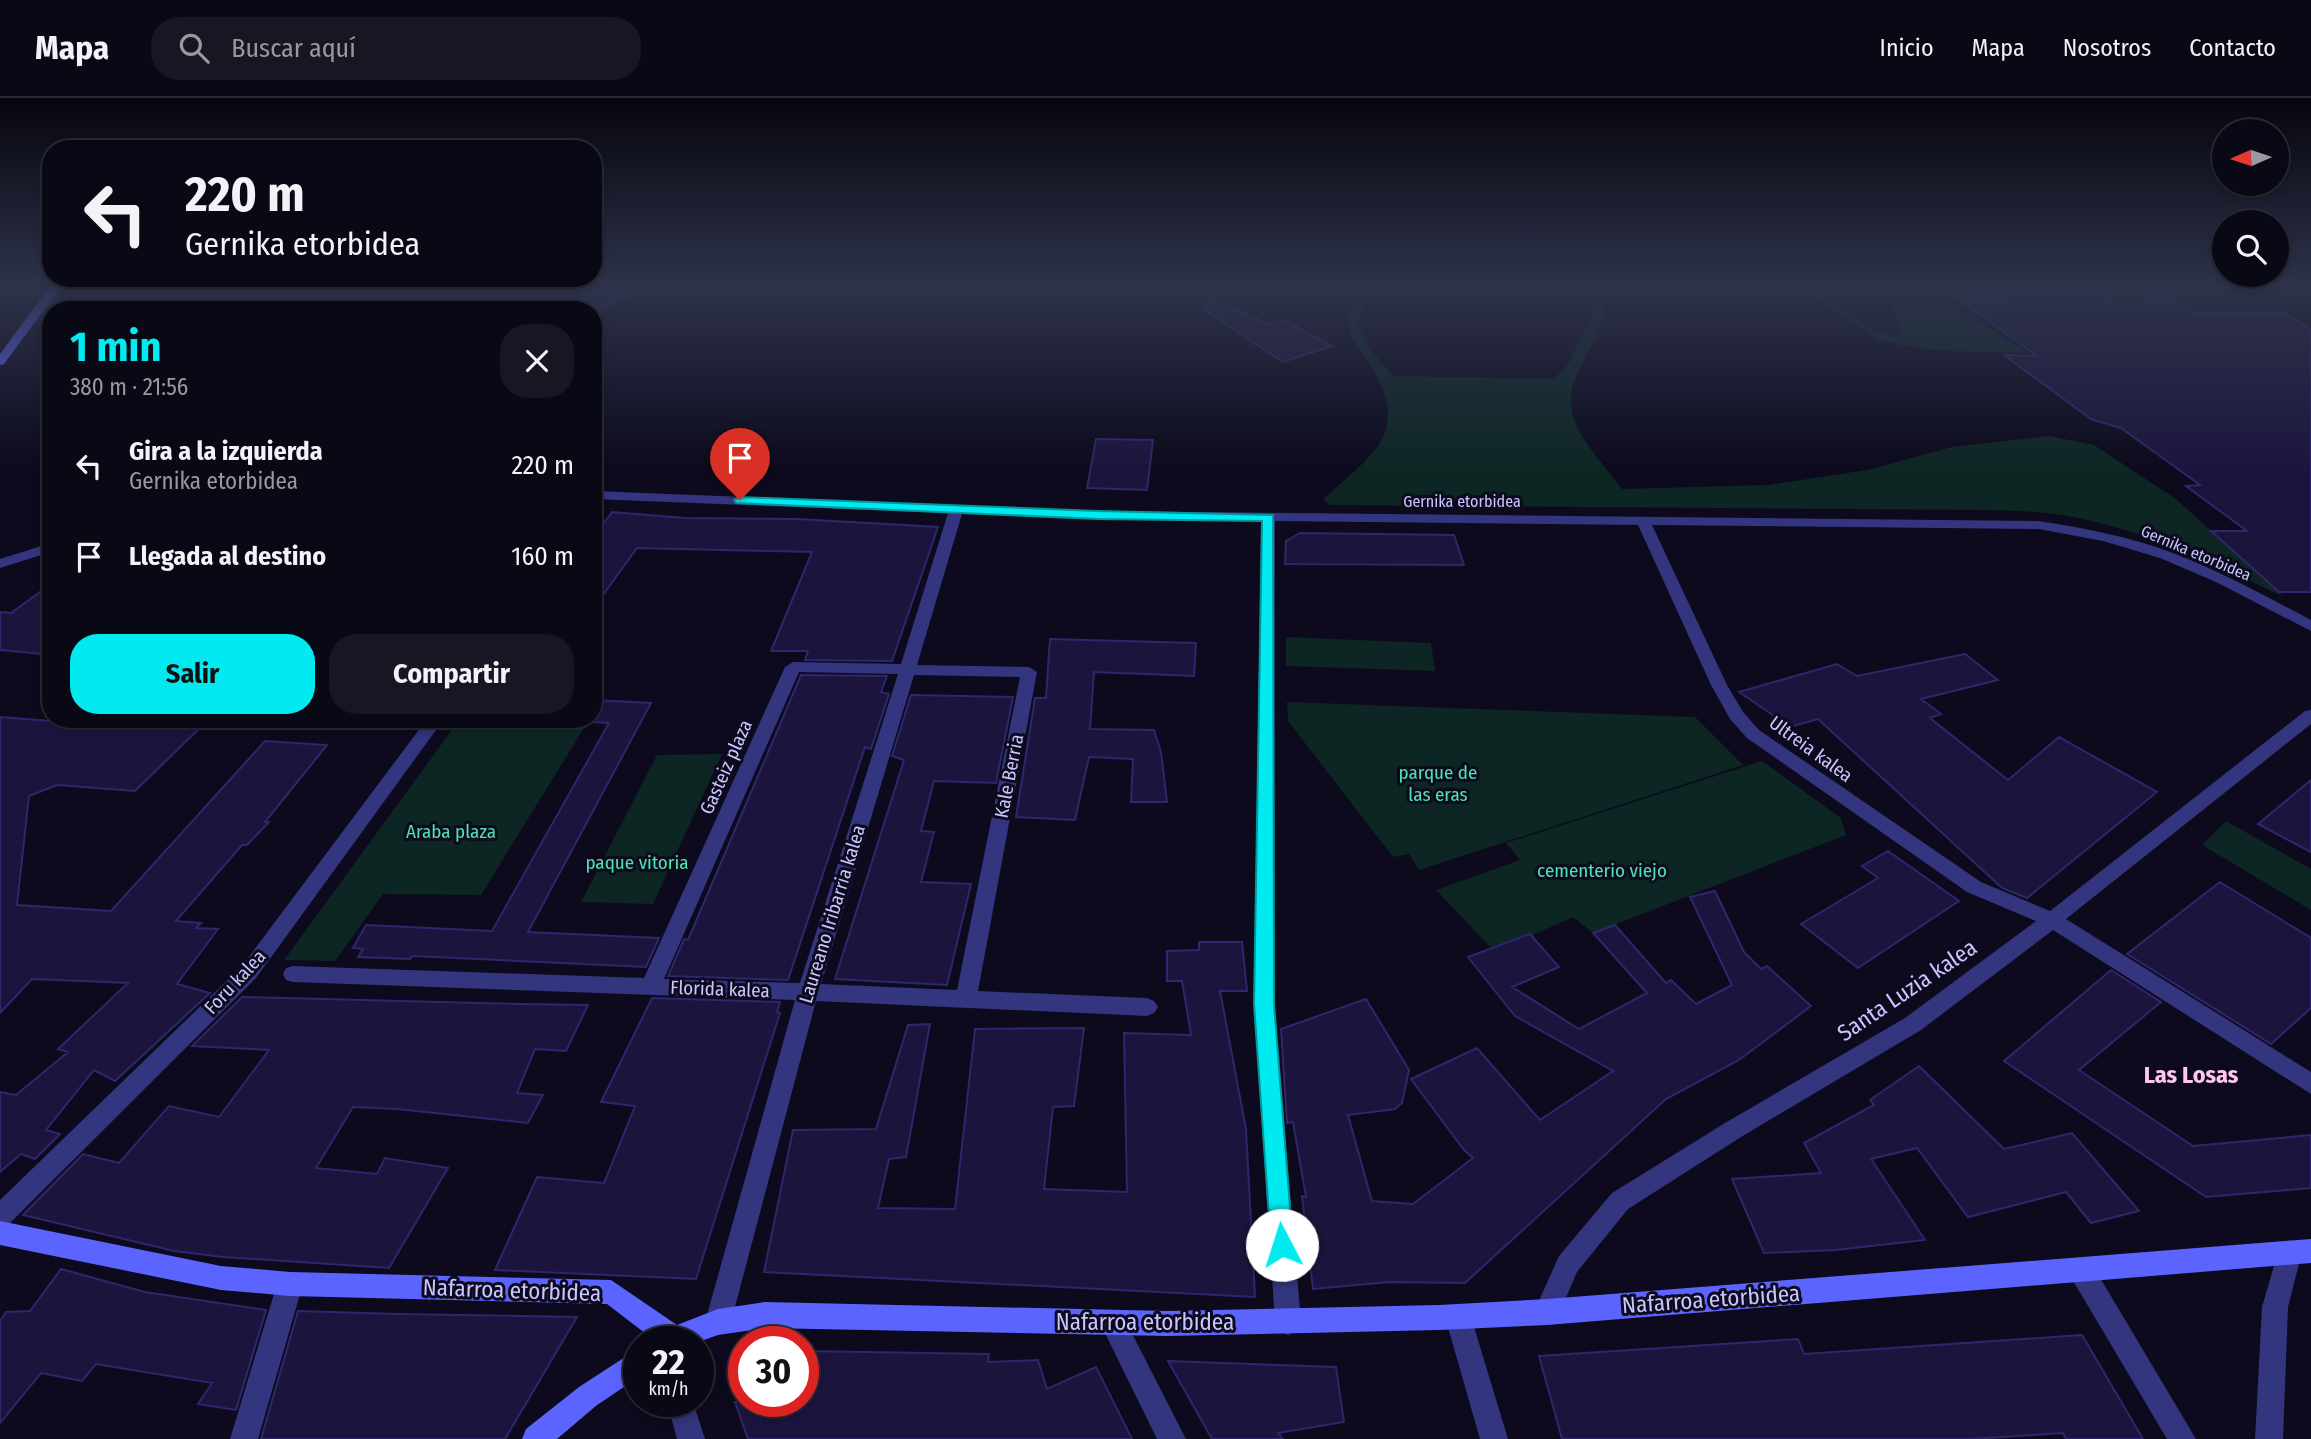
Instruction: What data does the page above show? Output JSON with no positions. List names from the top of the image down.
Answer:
{
  "streets": {
    "main road": ["Nafarroa etorbidea"],
    "street": [
      "Gernika etorbidea",
      "Ultreia kalea",
      "Gasteiz plaza",
      "Kale Berria",
      "Laureano Iribarria kalea",
      "Foru kalea",
      "Florida kalea",
      "Santa Luzia kalea"
    ]
  },
  "crossings": [
    ["Gernika etorbidea", "Ultreia kalea"],
    ["Gernika etorbidea", "Laureano Iribarria kalea"],
    ["Ultreia kalea", "Santa Luzia kalea"],
    ["Gasteiz plaza", "Kale Berria"],
    ["Gasteiz plaza", "Laureano Iribarria kalea"],
    ["Gasteiz plaza", "Florida kalea"],
    ["Kale Berria", "Laureano Iribarria kalea"],
    ["Kale Berria", "Florida kalea"],
    ["Laureano Iribarria kalea", "Florida kalea"],
    ["Laureano Iribarria kalea", "Nafarroa etorbidea"],
    ["Santa Luzia kalea", "Nafarroa etorbidea"]
  ],
  "districts": ["Las Losas"],
  "parks": [
    "parque de las eras",
    "Araba plaza",
    "paque vitoria",
    "cementerio viejo"
  ],
  "north": "left",
  "page": {
    "header": "Mapa",
    "search": "Buscar aquí",
    "nav": [
      "Inicio",
      "Mapa",
      "Nosotros",
      "Contacto"
    ],
    "turn": ["220 m", "Gernika etorbidea"],
    "heading": ["1 min", "380 m · 21:56"],
    "list": [
      {
        "name": "Gira a la izquierda",
        "note": "Gernika etorbidea",
        "value": "220 m"
      },
      {
        "name": "Llegada al destino",
        "value": "160 m"
      }
    ],
    "buttons": ["Salir", "Compartir"],
    "speed": "22 km/h",
    "limit": "30"
  }
}
